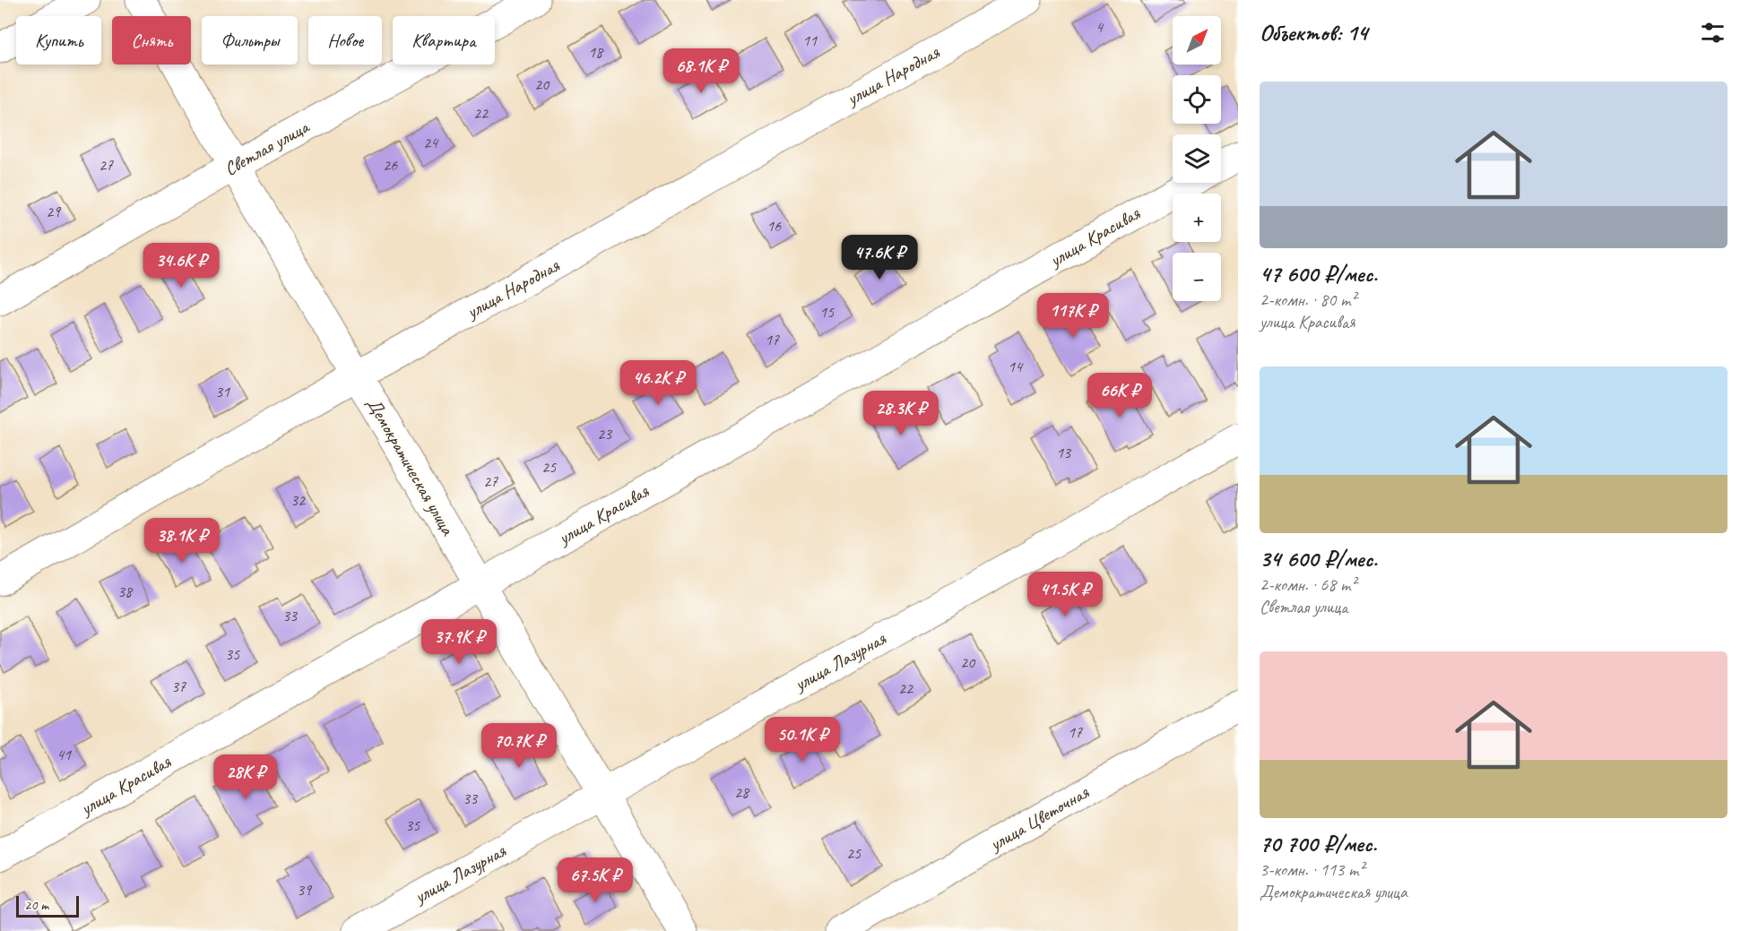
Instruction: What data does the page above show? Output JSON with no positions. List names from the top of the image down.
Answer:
{
  "streets": {
    "street": [
      "улица Народная",
      "Светлая улица",
      "улица Красивая",
      "Демократическая улица",
      "улица Лазурная",
      "улица Цветочная"
    ]
  },
  "crossings": [
    ["улица Народная", "Демократическая улица"],
    ["Светлая улица", "Демократическая улица"],
    ["улица Красивая", "Демократическая улица"],
    ["Демократическая улица", "улица Лазурная"]
  ],
  "house_numbers": [
    "4",
    "11",
    "18",
    "20",
    "22",
    "24",
    "27",
    "26",
    "29",
    "16",
    "15",
    "17",
    "14",
    "31",
    "23",
    "13",
    "25",
    "27",
    "32",
    "38",
    "33",
    "35",
    "20",
    "37",
    "22",
    "17",
    "41",
    "28",
    "33",
    "35",
    "25",
    "39"
  ],
  "scale_bar": "20 m",
  "north": "top right",
  "page": {
    "heading": "Объектов: 14",
    "map_buttons": ["+", "−"],
    "chip": [
      "Купить",
      "Снять",
      "Фильтры",
      "Новое",
      "Квартира"
    ],
    "price": [
      "68.1K ₽",
      "47.6K ₽",
      "34.6K ₽",
      "117K ₽",
      "46.2K ₽",
      "66K ₽",
      "28.3K ₽",
      "38.1K ₽",
      "41.5K ₽",
      "37.9K ₽",
      "50.1K ₽",
      "70.7K ₽",
      "28K ₽",
      "67.5K ₽"
    ],
    "list": [
      {
        "name": "47 600 ₽/мес.",
        "note": "2-комн. · 80 m² · улица Красивая"
      },
      {
        "name": "34 600 ₽/мес.",
        "note": "2-комн. · 68 m² · Светлая улица"
      },
      {
        "name": "70 700 ₽/мес.",
        "note": "3-комн. · 113 m² · Демократическая улица"
      }
    ],
    "scale": "20 m"
  }
}
